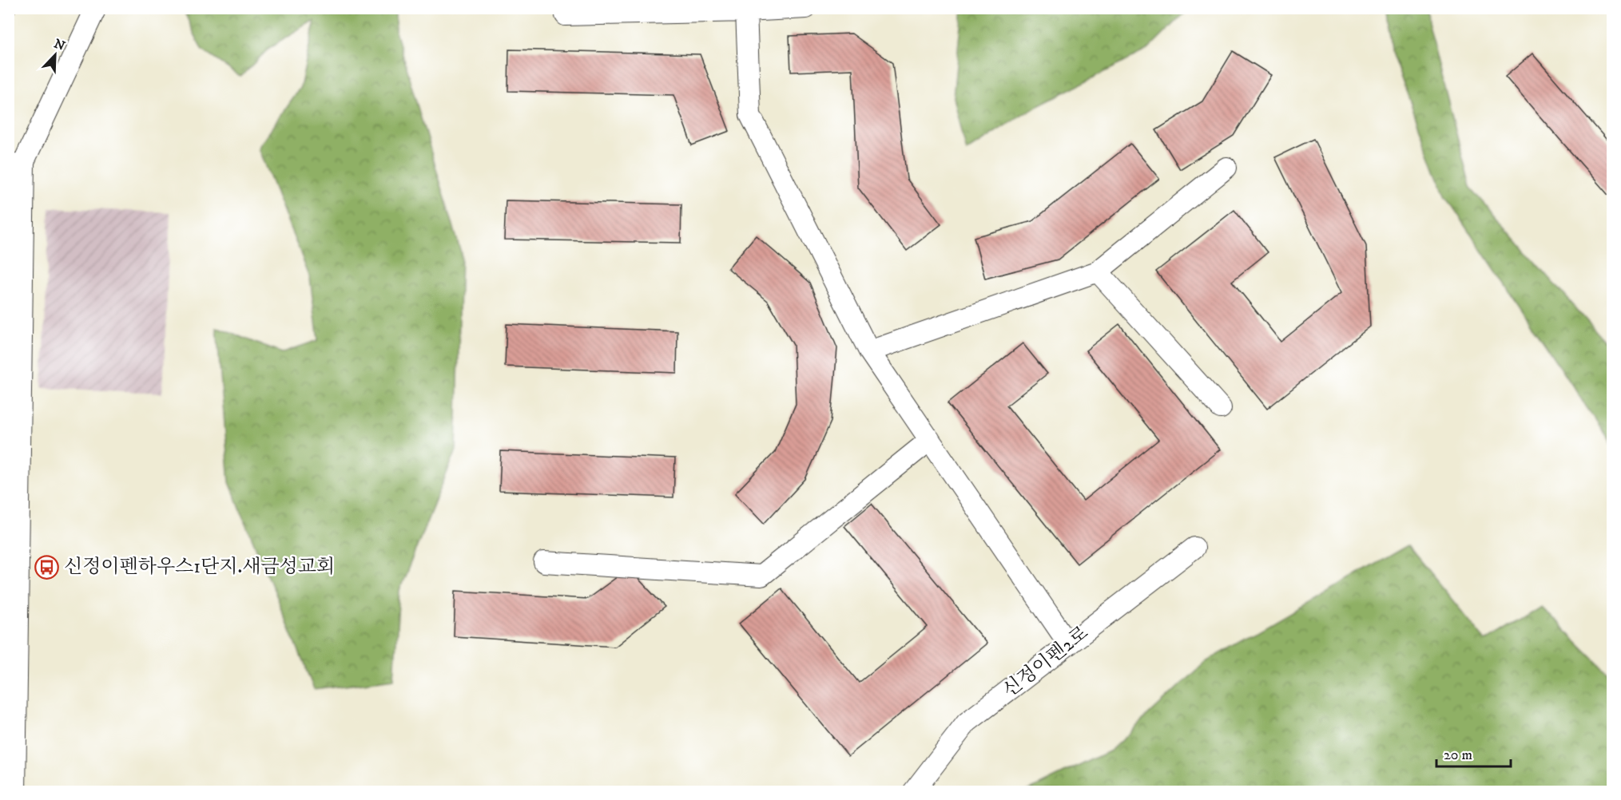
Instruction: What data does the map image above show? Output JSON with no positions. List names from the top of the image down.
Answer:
{
  "streets": {
    "street": ["신정이펜2로"]
  },
  "places": {
    "bus stop": ["신정이펜하우스1단지.새금성교회"]
  },
  "scale_bar": "20 m",
  "north": "top right"
}
